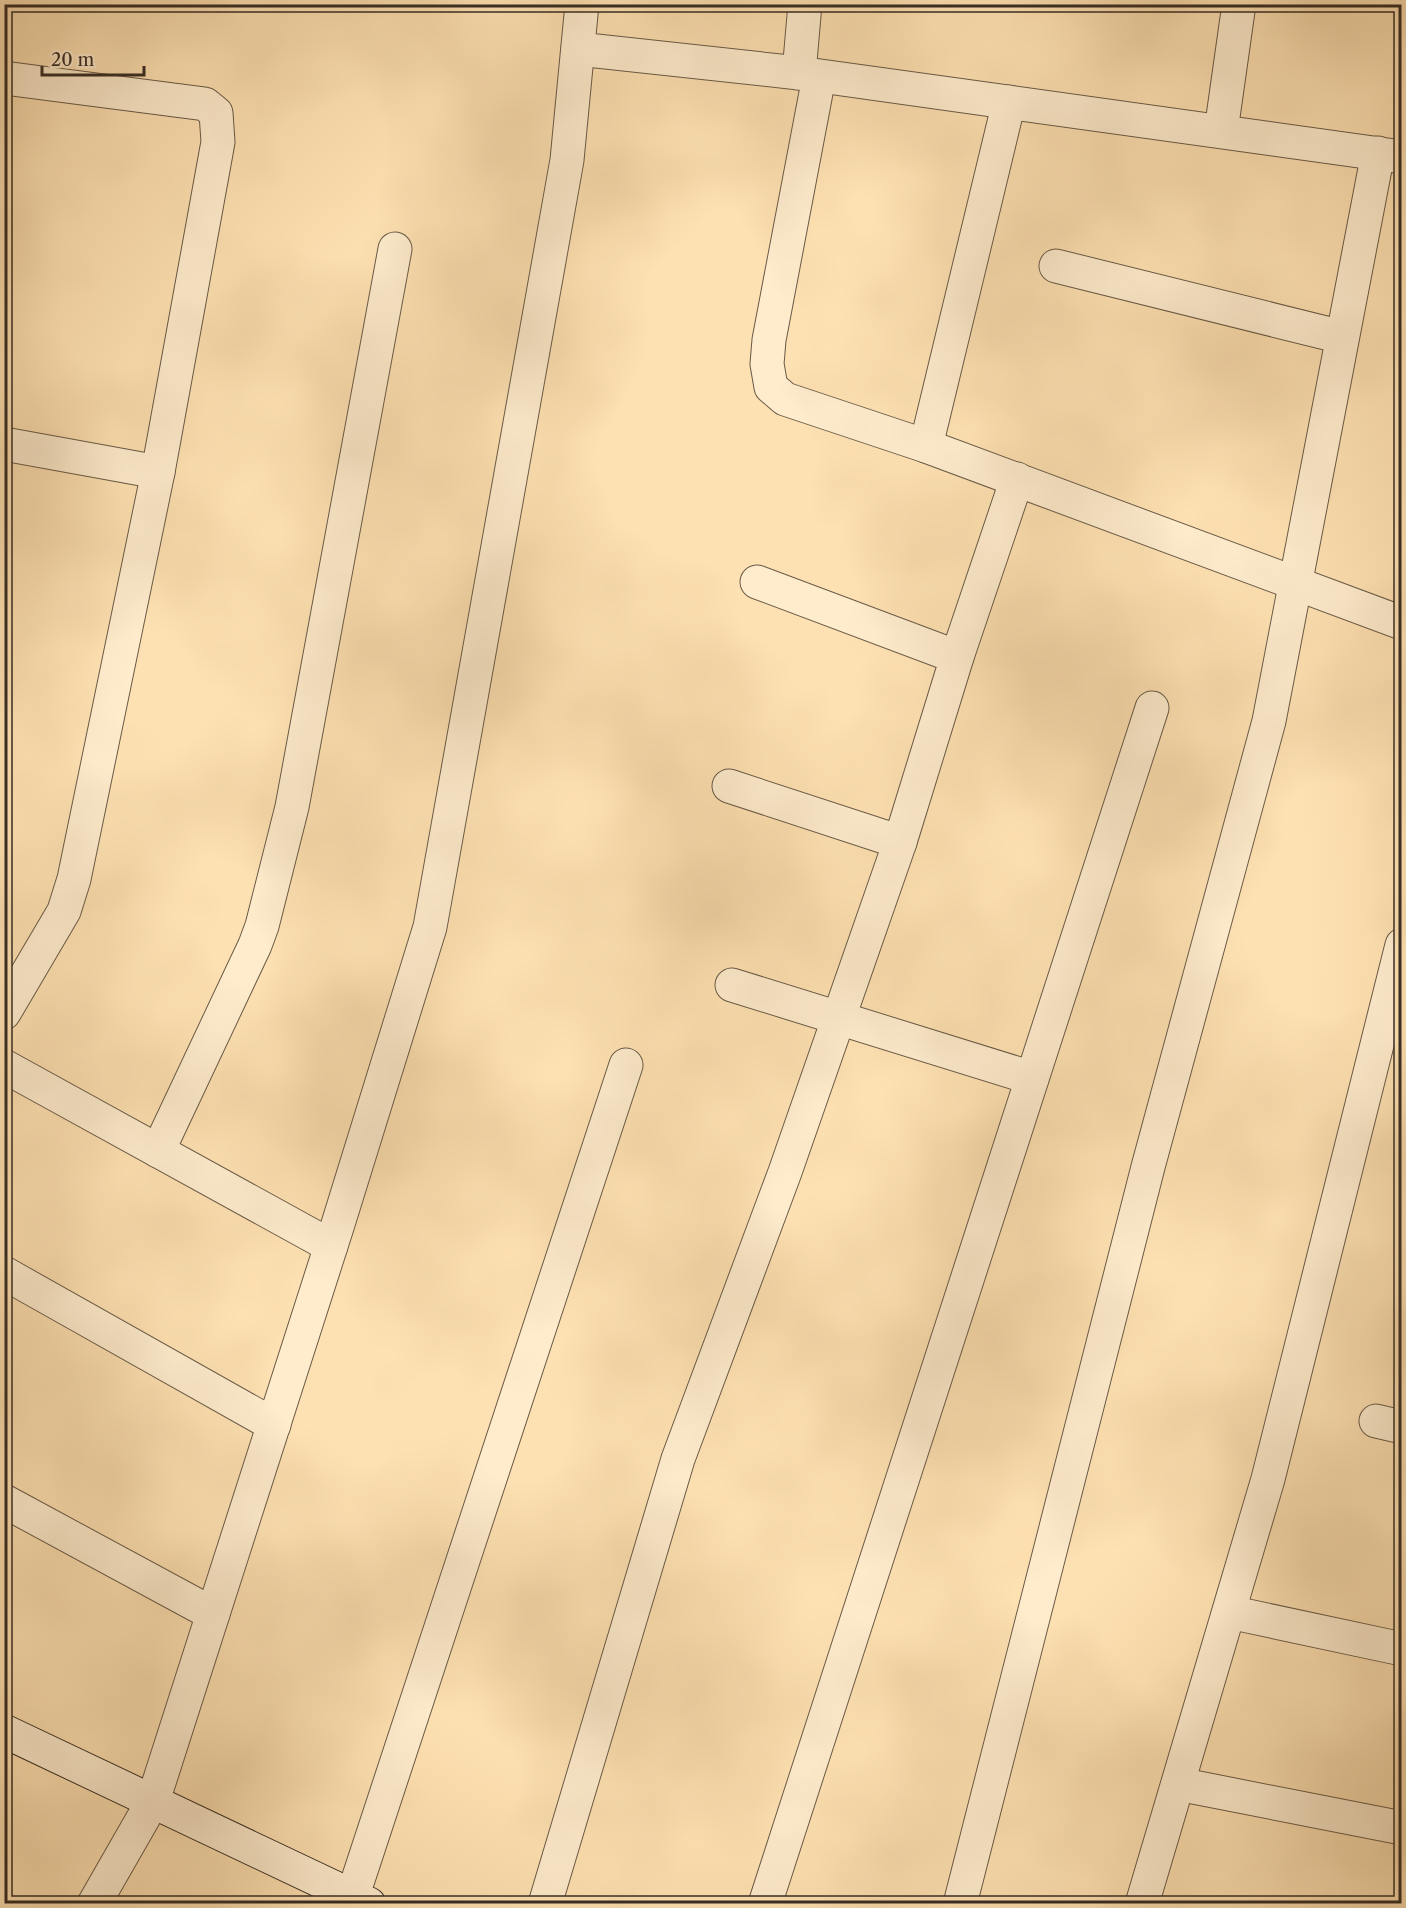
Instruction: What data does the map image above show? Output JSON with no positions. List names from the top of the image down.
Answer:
{
  "scale_bar": "20 m"
}
